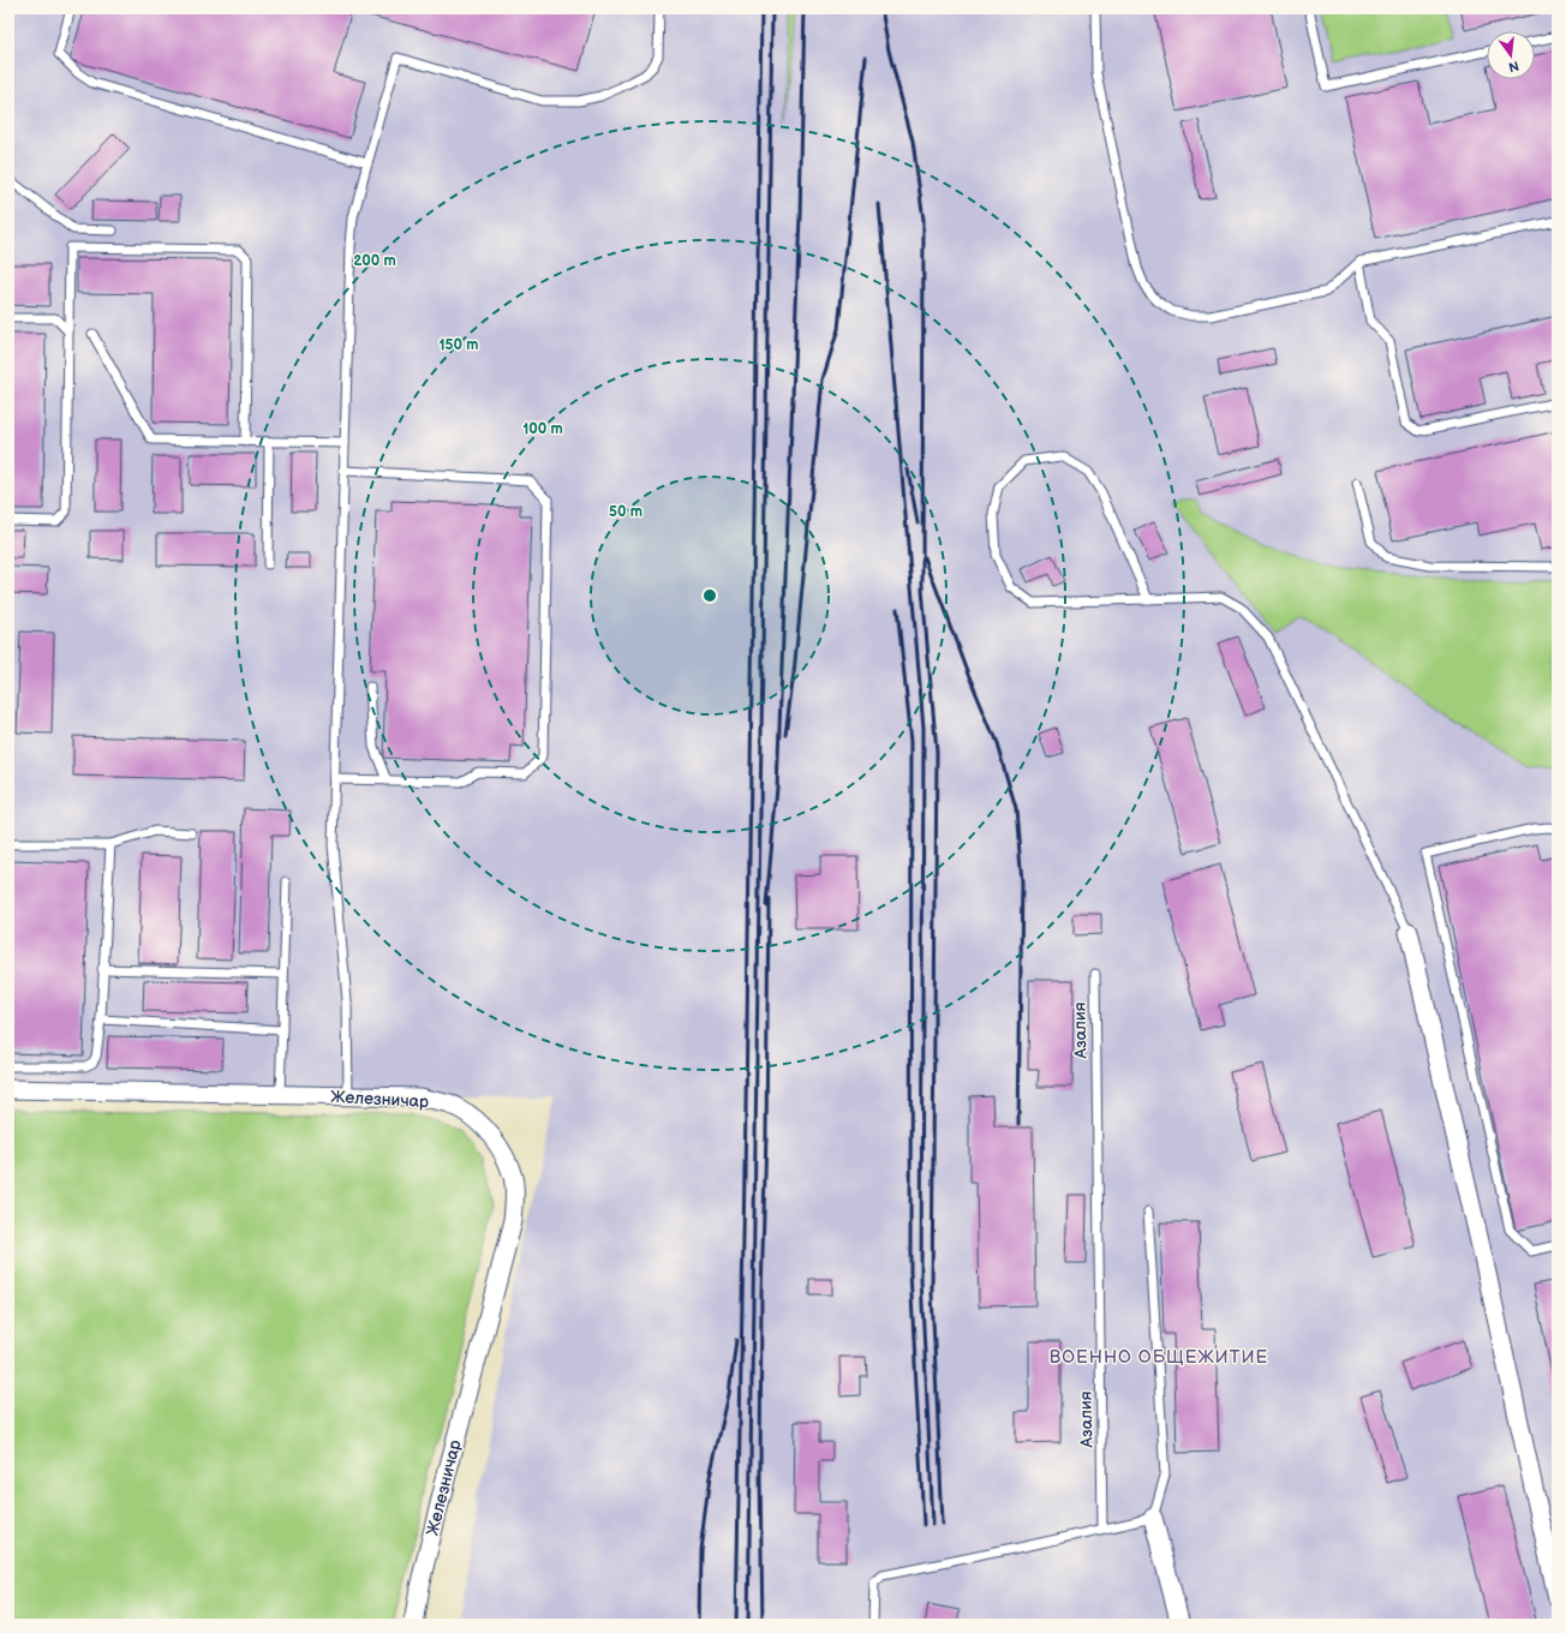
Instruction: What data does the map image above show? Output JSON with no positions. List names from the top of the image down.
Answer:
{
  "streets": {
    "street": ["Железничар"],
    "lane": ["Азалия"]
  },
  "districts": ["ВОЕННО ОБЩЕЖИТИЕ"],
  "north": "bottom",
  "rings": [
    "200 m",
    "150 m",
    "100 m",
    "50 m"
  ]
}
